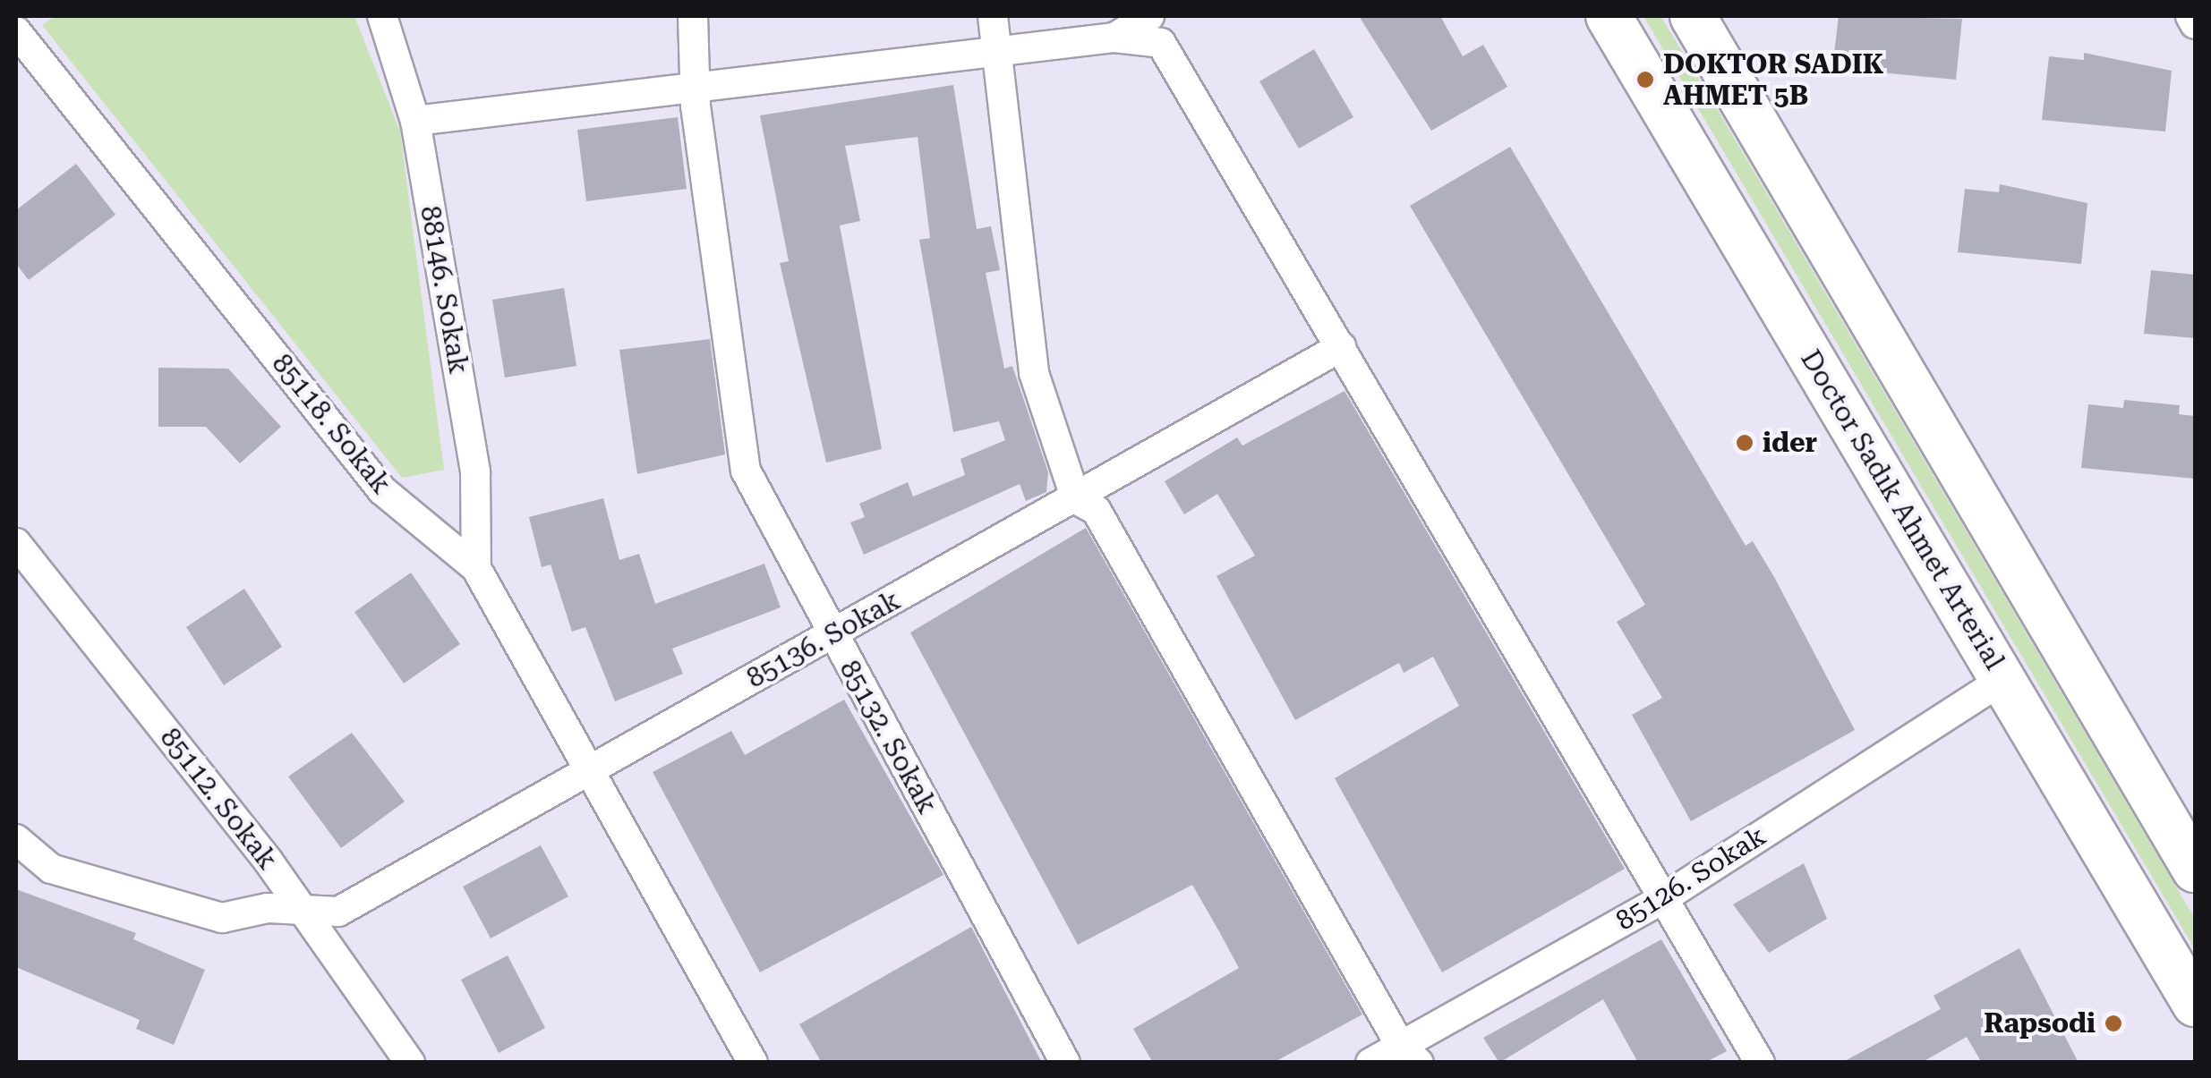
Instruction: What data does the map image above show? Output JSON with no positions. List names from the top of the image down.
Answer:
{
  "streets": {
    "main road": ["Doctor Sadık Ahmet Arterial"],
    "street": [
      "88146. Sokak",
      "85118. Sokak",
      "85136. Sokak",
      "85132. Sokak",
      "85112. Sokak",
      "85126. Sokak"
    ]
  },
  "crossings": [
    ["88146. Sokak", "85118. Sokak"],
    ["85118. Sokak", "85136. Sokak"],
    ["Doctor Sadık Ahmet Arterial", "85126. Sokak"],
    ["85136. Sokak", "85132. Sokak"],
    ["85136. Sokak", "85112. Sokak"]
  ],
  "places": ["DOKTOR SADIK AHMET 5B", "ider", "Rapsodi"]
}
